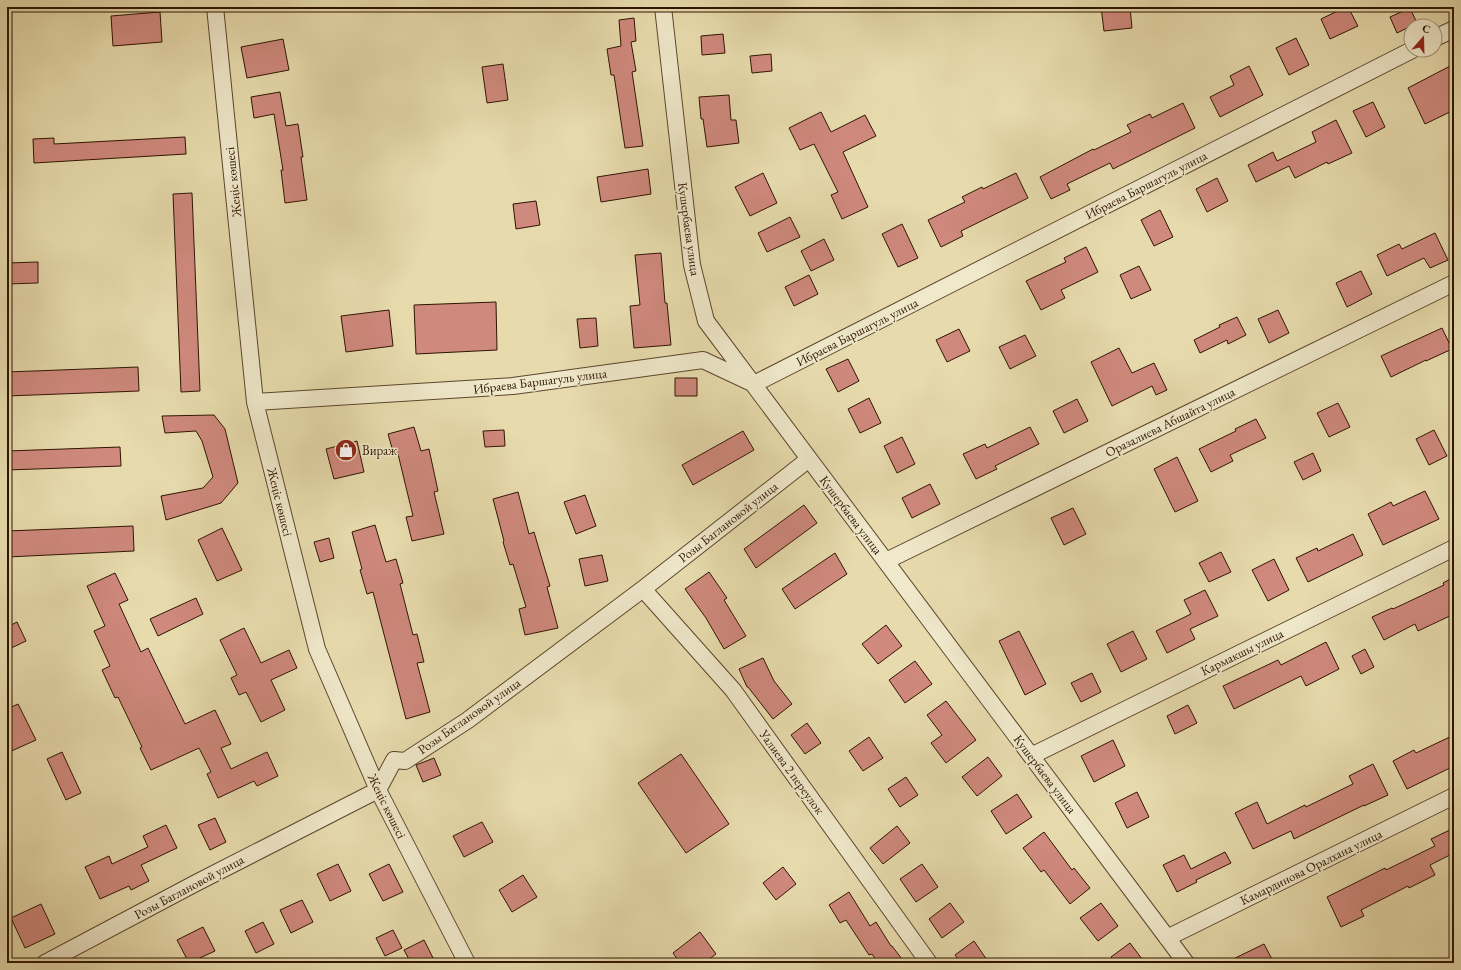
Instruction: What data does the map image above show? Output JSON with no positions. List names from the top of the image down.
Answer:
{
  "streets": {
    "street": [
      "Жеңіс көшесі",
      "Ибраева Баршагуль улица",
      "Кушербаева улица",
      "Оразалиева Абшайта улица",
      "Розы Баглановой улица",
      "Кармакшы улица",
      "Уалиева 2 переулок",
      "Камардинова Оралхана улица"
    ]
  },
  "crossings": [
    ["Жеңіс көшесі", "Ибраева Баршагуль улица"],
    ["Жеңіс көшесі", "Розы Баглановой улица"],
    ["Ибраева Баршагуль улица", "Кушербаева улица"],
    ["Кушербаева улица", "Оразалиева Абшайта улица"],
    ["Кушербаева улица", "Розы Баглановой улица"],
    ["Кушербаева улица", "Кармакшы улица"],
    ["Кушербаева улица", "Камардинова Оралхана улица"],
    ["Розы Баглановой улица", "Уалиева 2 переулок"]
  ],
  "places": {
    "shop": ["Вираж"]
  },
  "north": "top"
}
